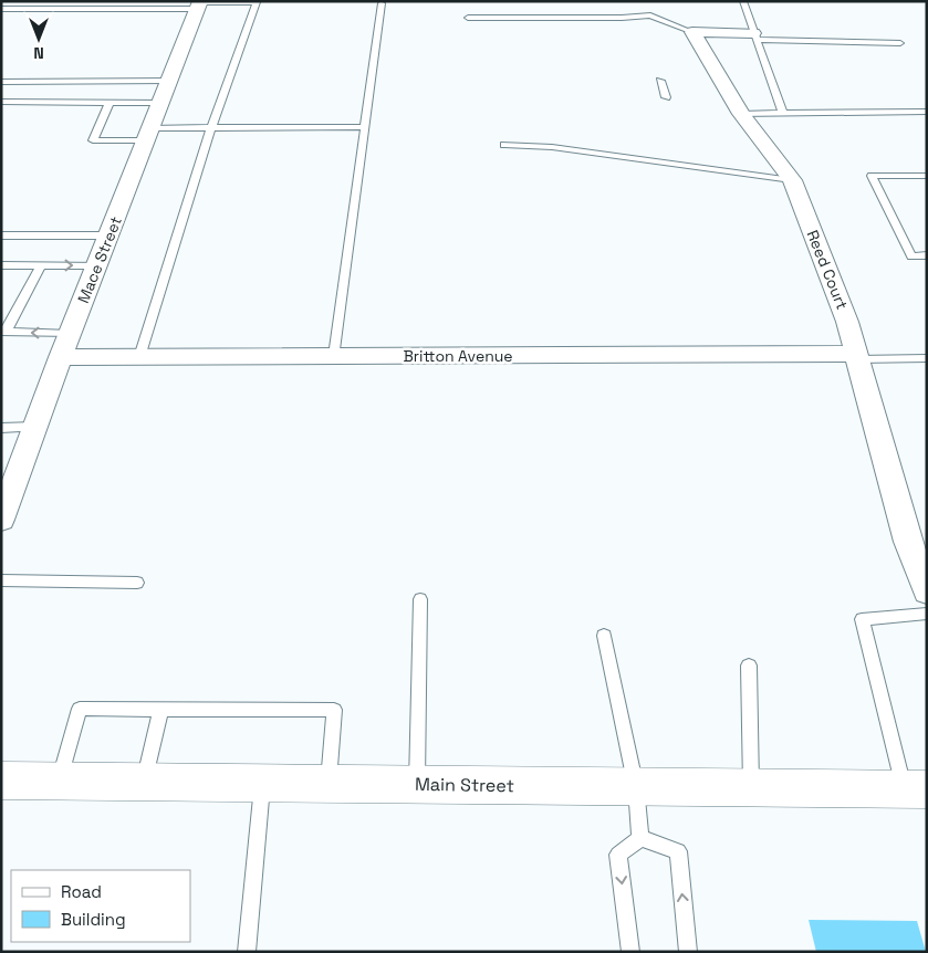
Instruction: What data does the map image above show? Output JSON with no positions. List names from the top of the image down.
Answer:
{
  "streets": {
    "main road": ["Main Street"],
    "street": ["Mace Street", "Reed Court", "Britton Avenue"]
  },
  "crossings": [
    ["Mace Street", "Britton Avenue"],
    ["Reed Court", "Britton Avenue"]
  ],
  "legend": ["Road", "Building"],
  "north": "bottom"
}
